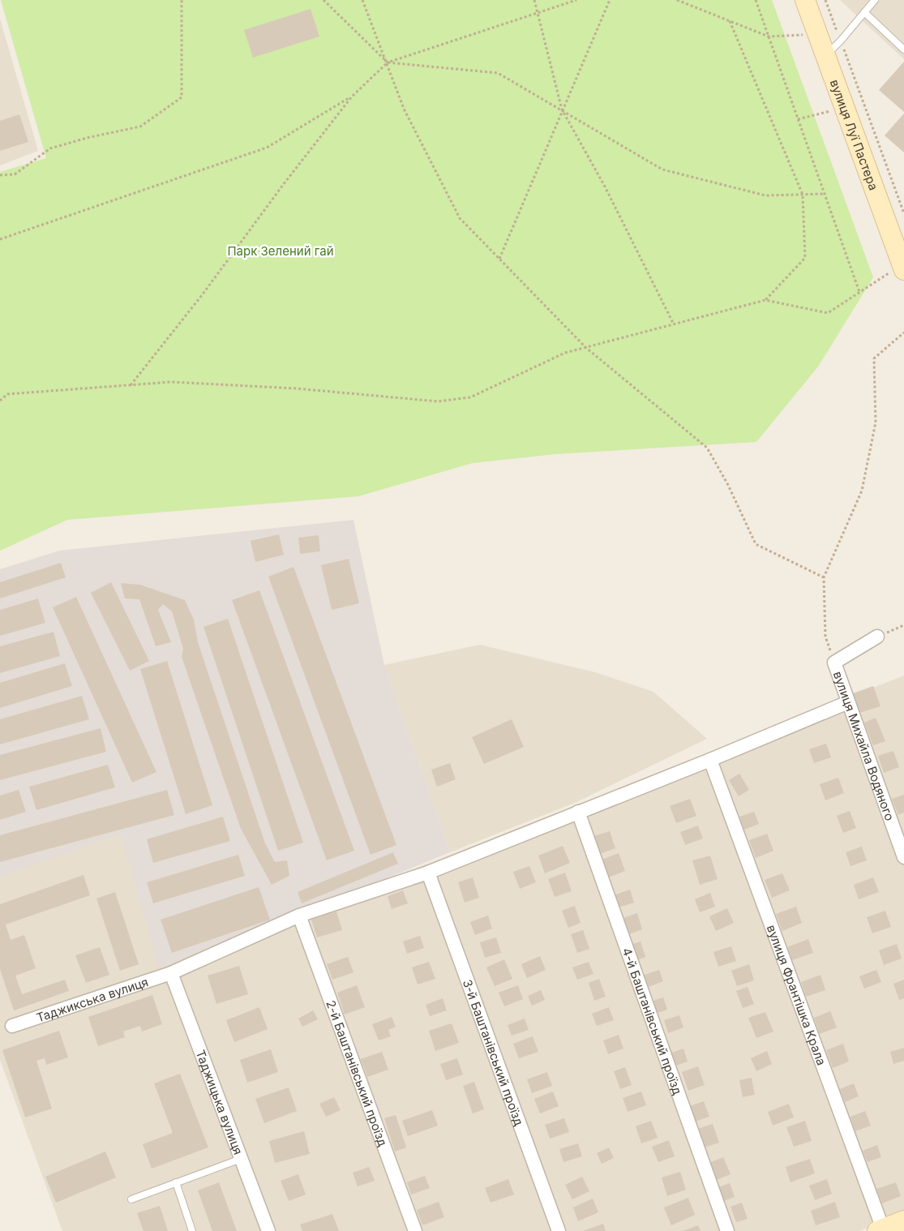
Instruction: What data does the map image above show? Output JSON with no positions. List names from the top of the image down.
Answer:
{
  "streets": {
    "street": [
      "вулиця Луї Пастера",
      "вулиця Михайла Водяного",
      "вулиця Франтішка Крала",
      "Таджикська вулиця",
      "4-й Баштанівський проїзд",
      "3-й Баштанівський проїзд",
      "2-й Баштанівський проїзд",
      "Таджицька вулиця"
    ]
  },
  "crossings": [
    ["вулиця Михайла Водяного", "Таджикська вулиця"],
    ["вулиця Франтішка Крала", "Таджикська вулиця"],
    ["Таджикська вулиця", "4-й Баштанівський проїзд"],
    ["Таджикська вулиця", "3-й Баштанівський проїзд"],
    ["Таджикська вулиця", "2-й Баштанівський проїзд"],
    ["Таджикська вулиця", "Таджицька вулиця"]
  ],
  "parks": ["Парк Зелений гай"]
}
